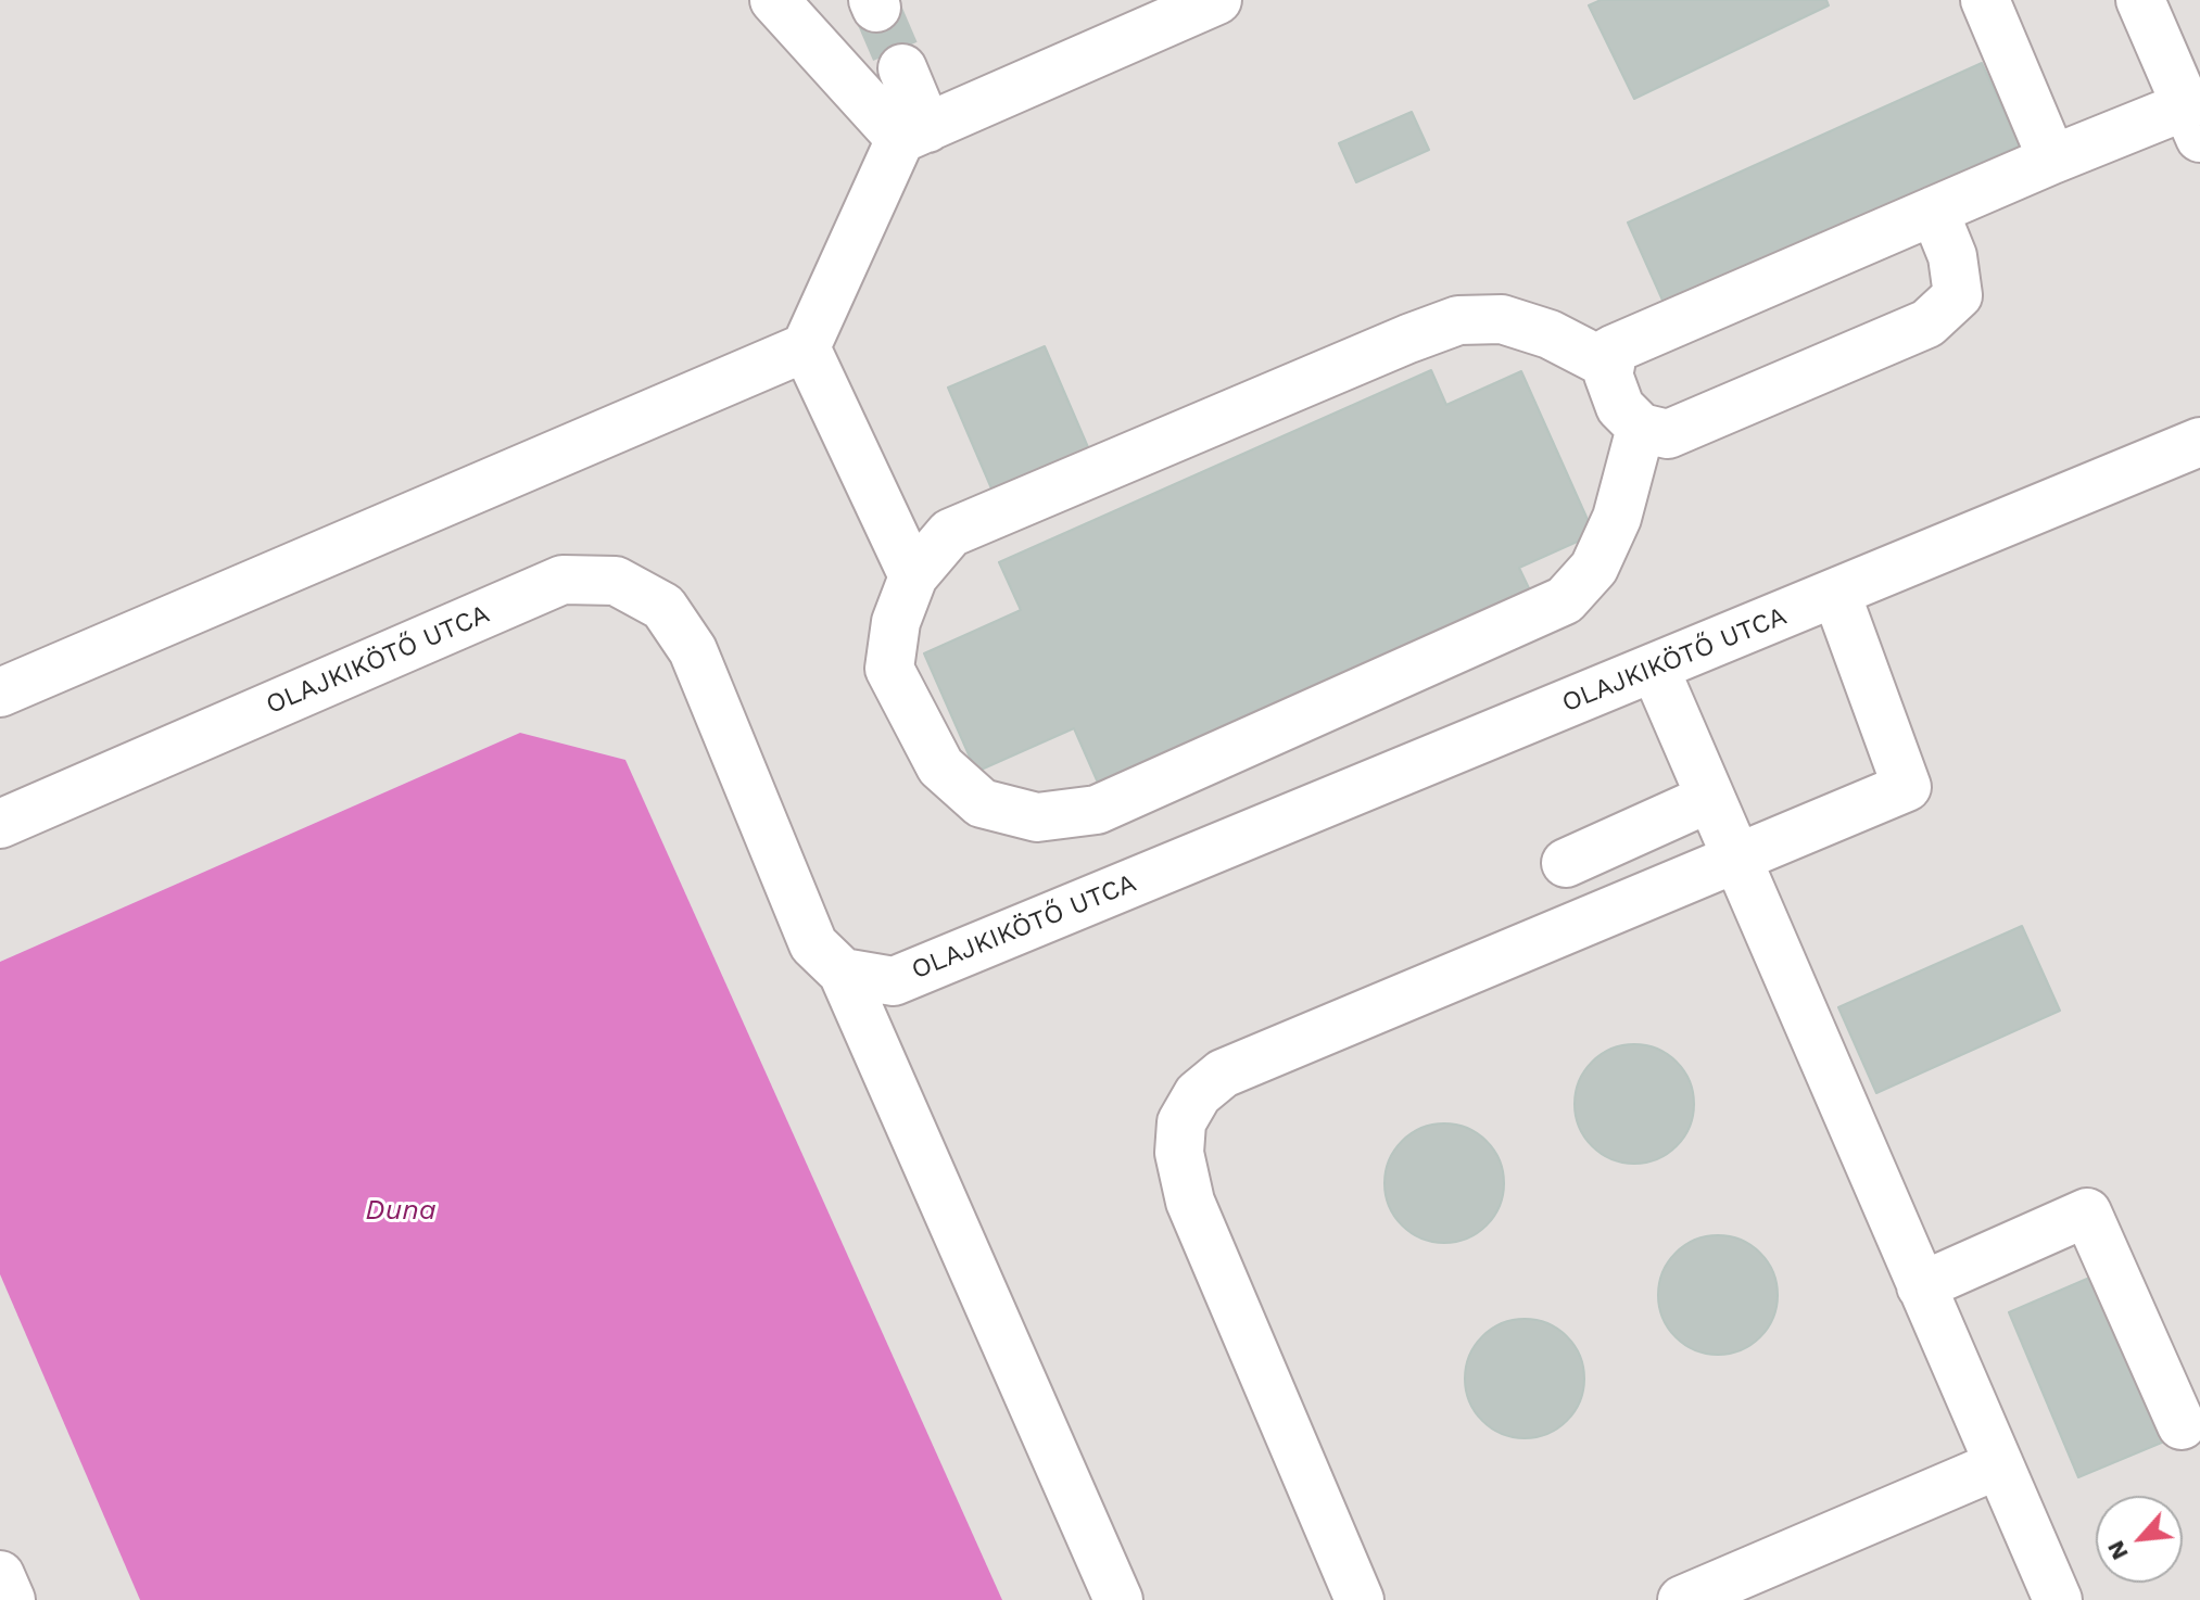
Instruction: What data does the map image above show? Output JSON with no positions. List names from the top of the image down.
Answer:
{
  "streets": {
    "street": ["OLAJKIKÖTŐ UTCA"]
  },
  "water": ["Duna"],
  "north": "bottom left"
}
